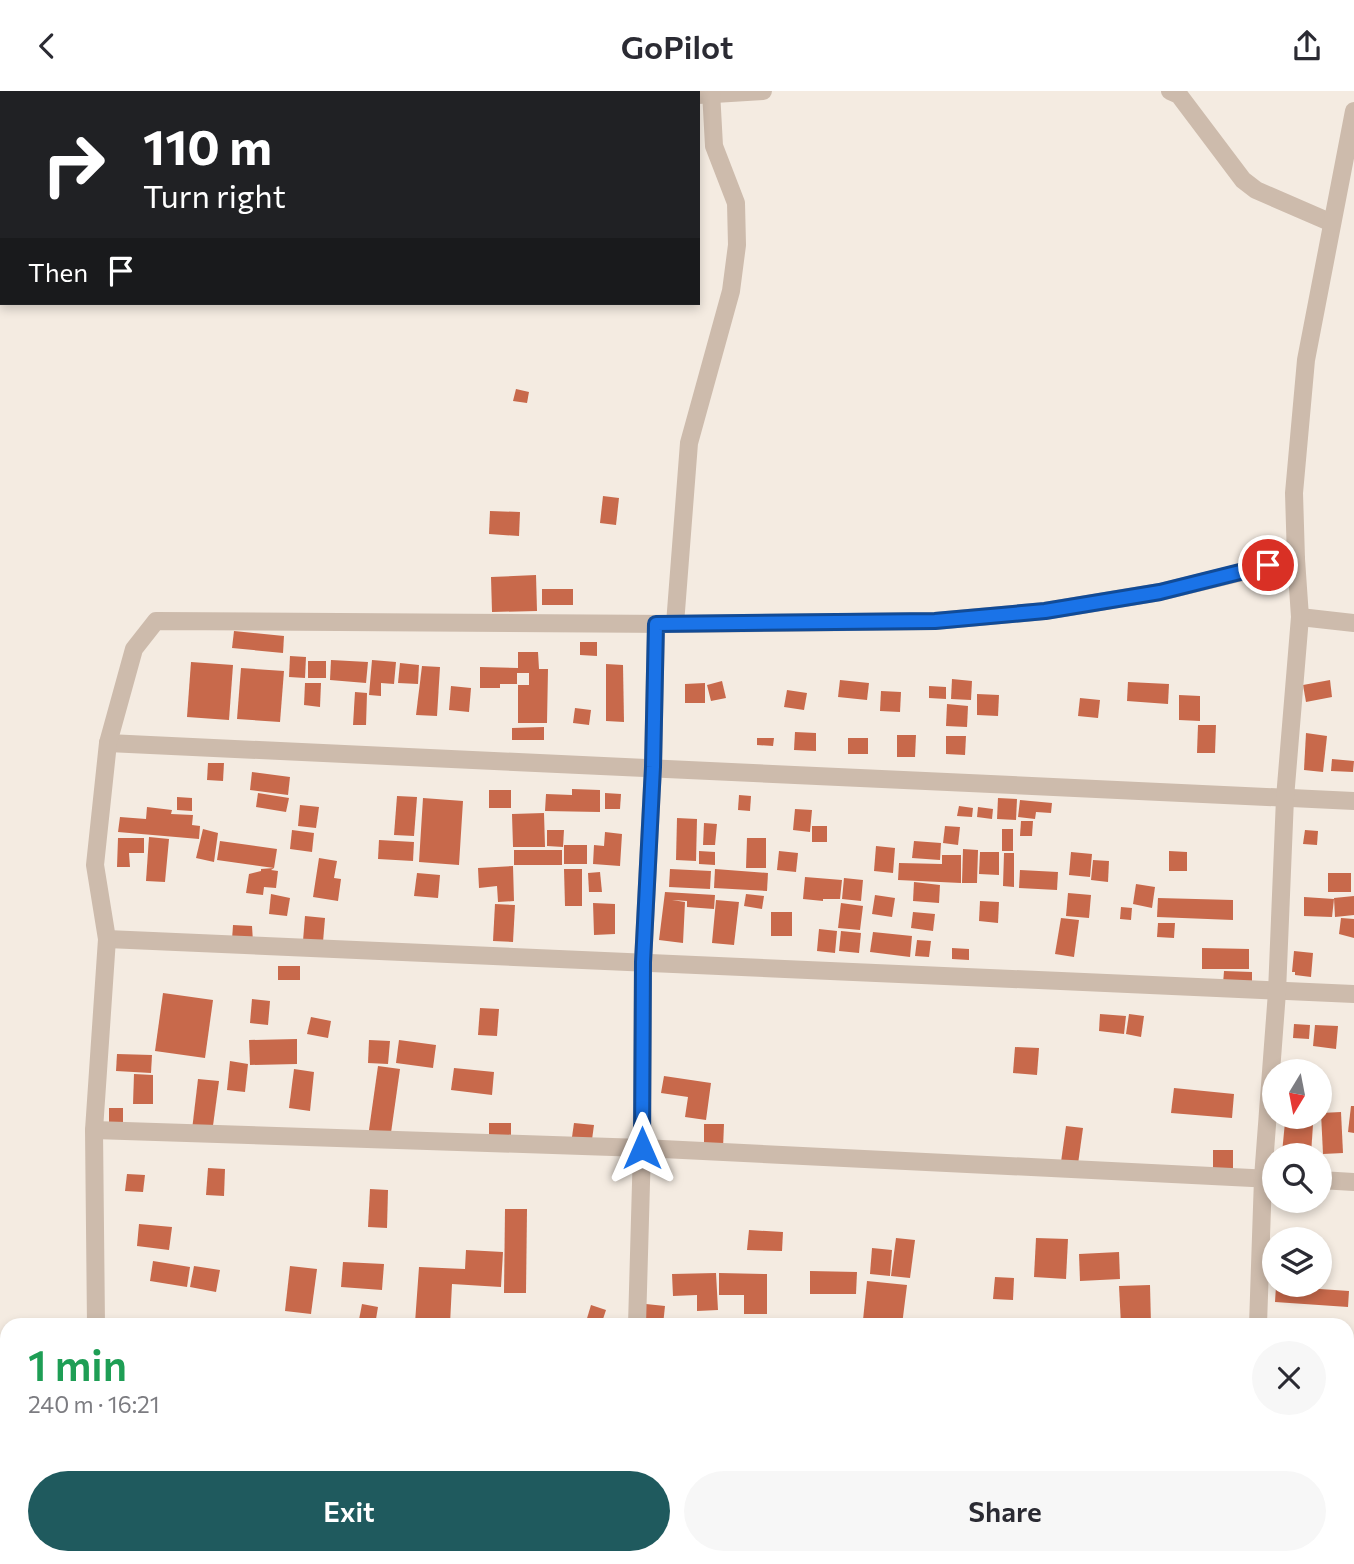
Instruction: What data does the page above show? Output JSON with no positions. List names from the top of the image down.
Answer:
{
  "north": "bottom",
  "page": {
    "header": "GoPilot",
    "turn": ["110 m", "Turn right"],
    "then": "Then",
    "heading": ["1 min", "240 m · 16:21"],
    "buttons": ["Exit", "Share"]
  }
}
